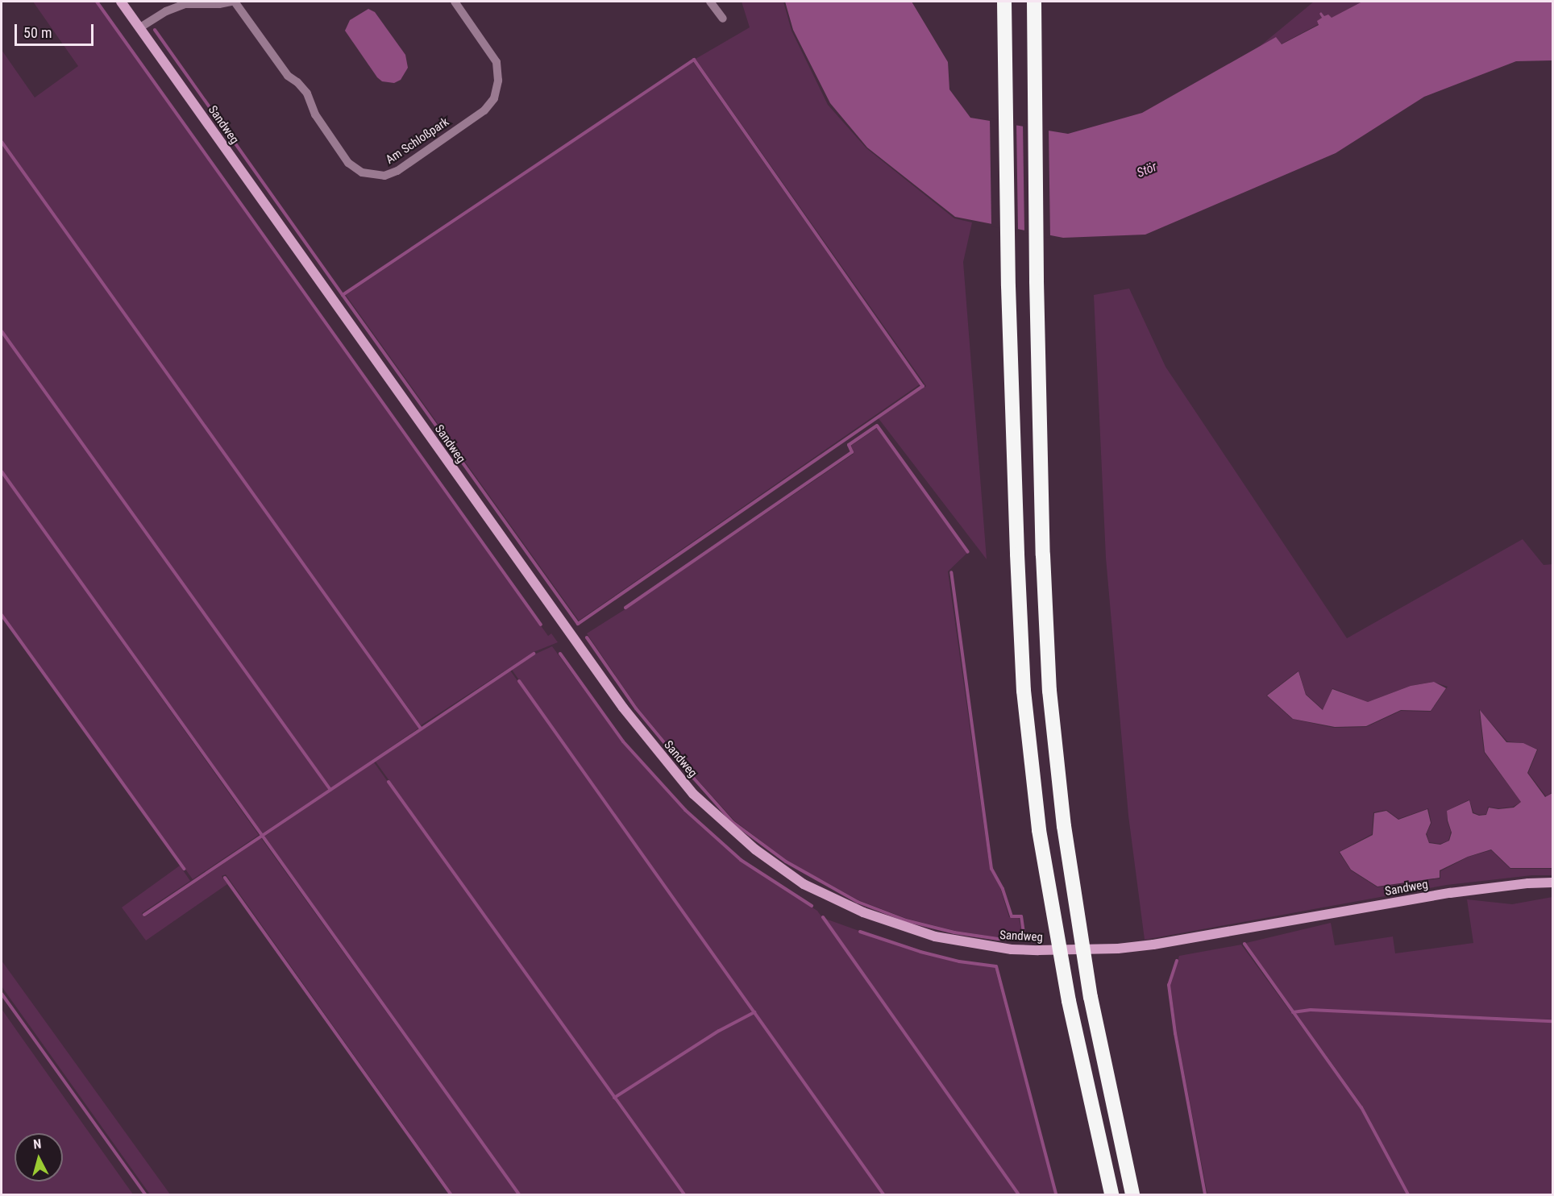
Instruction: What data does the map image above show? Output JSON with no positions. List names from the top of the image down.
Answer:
{
  "streets": {
    "street": ["Sandweg", "Am Schloßpark"]
  },
  "crossings": [
    ["Sandweg", "Am Schloßpark"]
  ],
  "water": ["Stör"],
  "scale_bar": "50 m",
  "north": "top"
}
